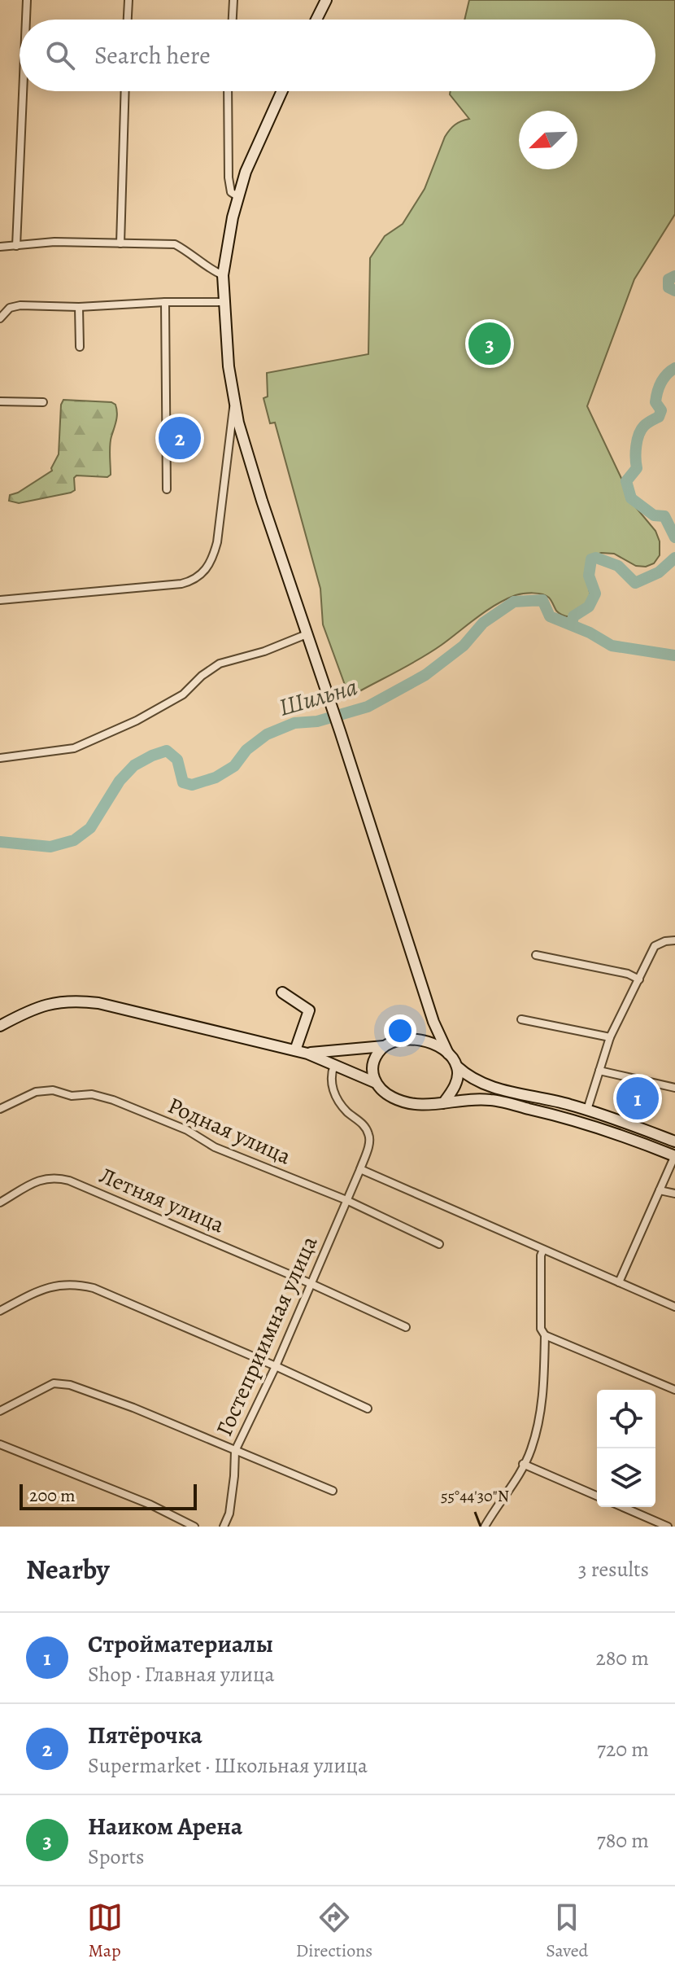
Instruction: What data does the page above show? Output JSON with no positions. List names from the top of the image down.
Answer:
{
  "streets": {
    "street": ["Родная улица", "Летняя улица", "Гостеприимная улица"]
  },
  "crossings": [
    ["Родная улица", "Гостеприимная улица"],
    ["Летняя улица", "Гостеприимная улица"]
  ],
  "water": ["Шильна"],
  "scale_bar": "200 m",
  "north": "bottom left",
  "page": {
    "search": "Search here",
    "pins": ["3", "2", "1"],
    "scale": "200 m",
    "heading": ["Nearby", "3 results"],
    "list": [
      {
        "mark": "1",
        "name": "Стройматериалы",
        "note": "Shop · Главная улица",
        "value": "280 m"
      },
      {
        "mark": "2",
        "name": "Пятёрочка",
        "note": "Supermarket · Школьная улица",
        "value": "720 m"
      },
      {
        "mark": "3",
        "name": "Наиком Арена",
        "note": "Sports",
        "value": "780 m"
      }
    ],
    "nav": ["Map", "Directions", "Saved"]
  },
  "coordinates": ["55°44'30\"N"]
}
